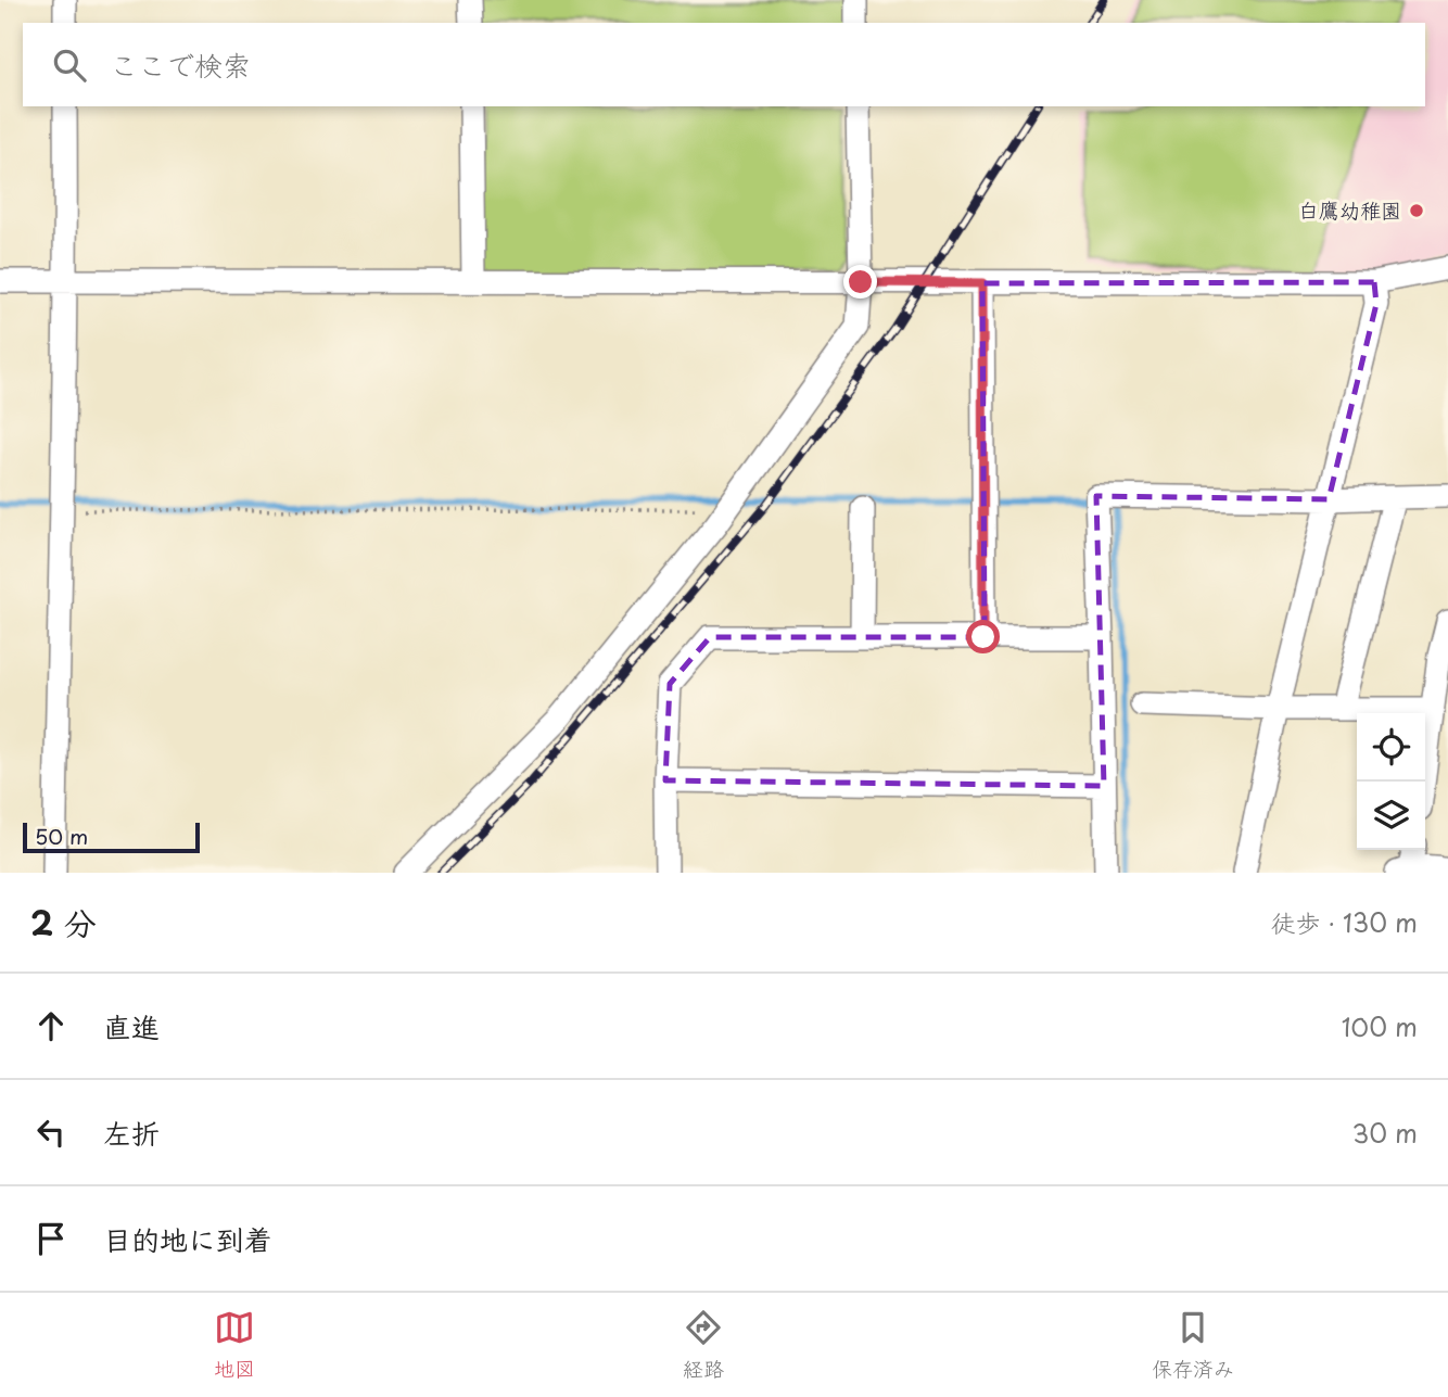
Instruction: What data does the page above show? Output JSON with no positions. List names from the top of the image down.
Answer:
{
  "places": ["白鷹幼稚園"],
  "scale_bar": "50 m",
  "page": {
    "search": "ここで検索",
    "scale": "50 m",
    "heading": ["2 分", "徒歩 · 130 m"],
    "list": [
      ["直進", "100 m"],
      ["左折", "30 m"],
      "目的地に到着"
    ],
    "nav": ["地図", "経路", "保存済み"]
  }
}
